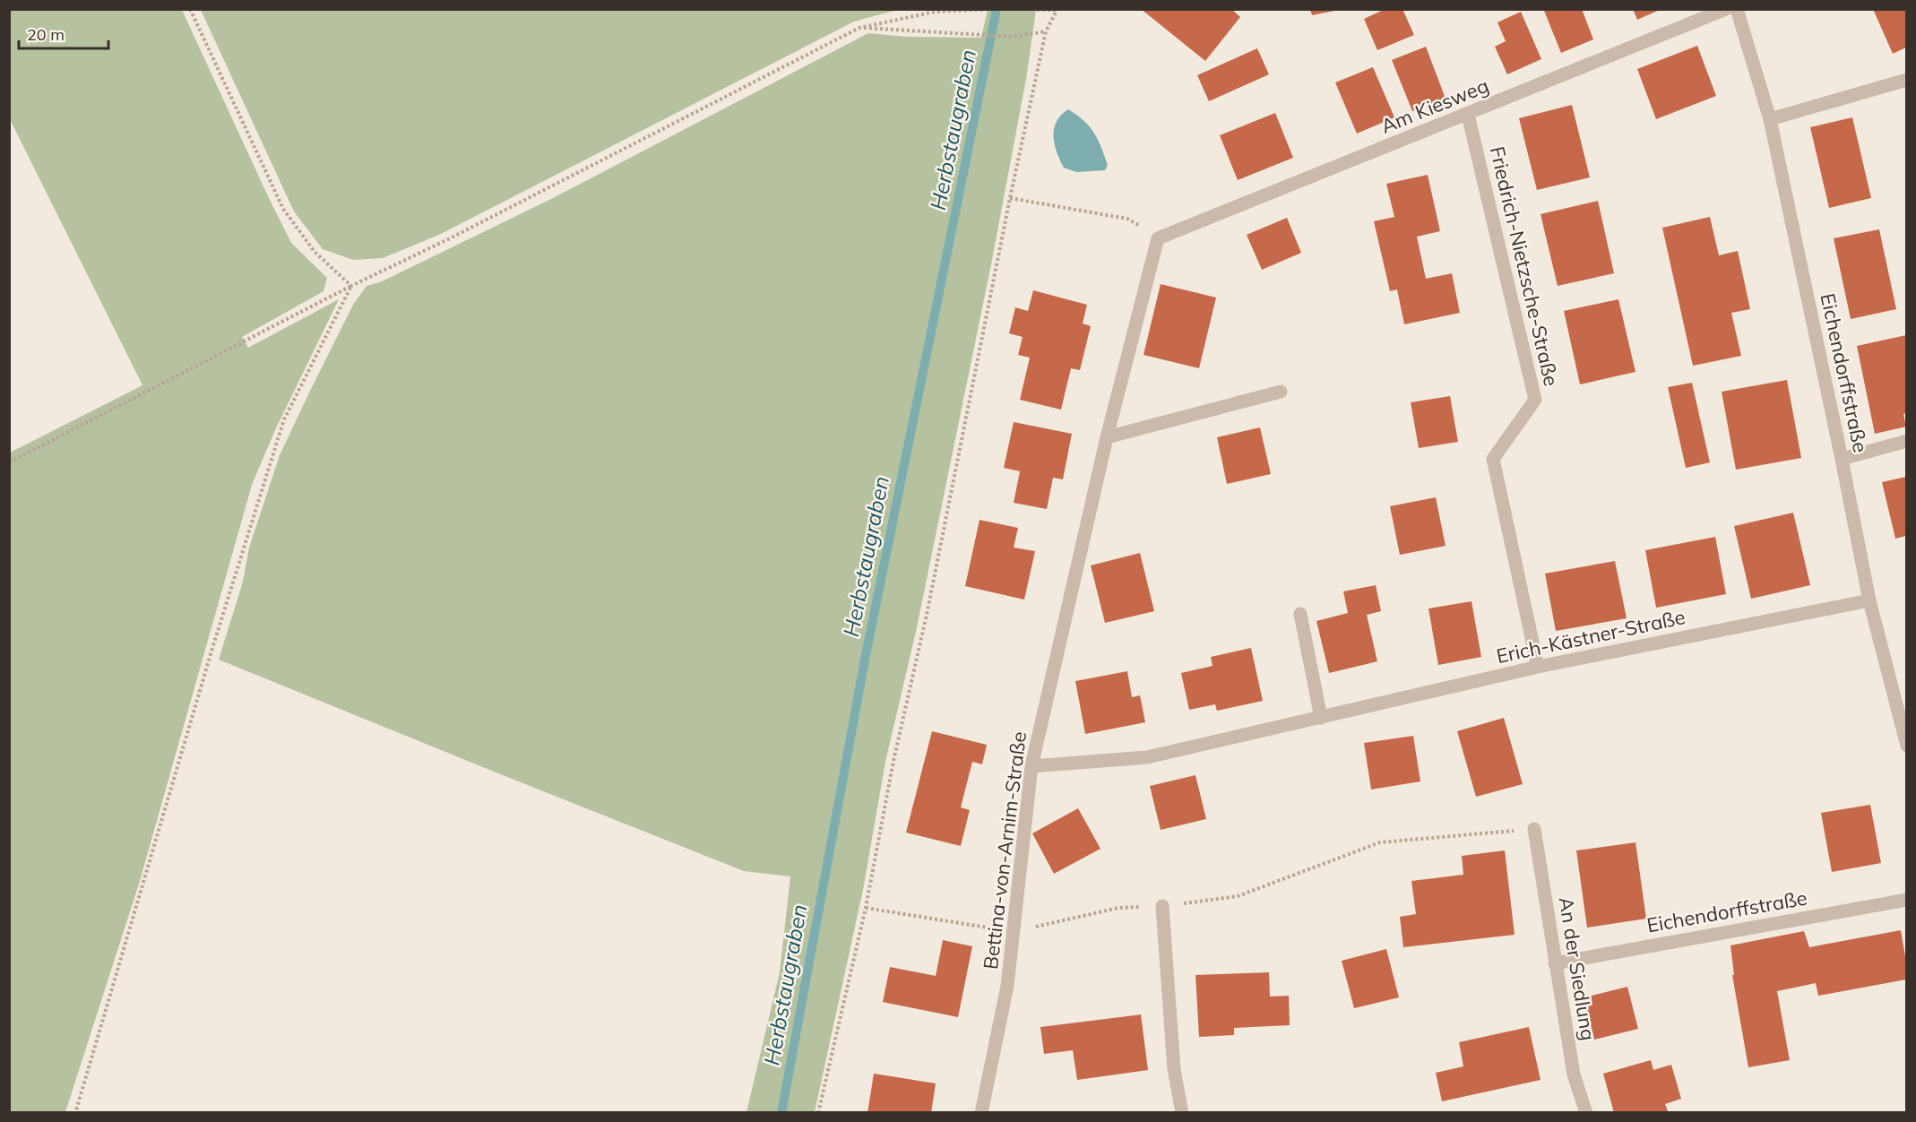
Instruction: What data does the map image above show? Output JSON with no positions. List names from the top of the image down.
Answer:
{
  "streets": {
    "street": [
      "Am Kiesweg",
      "Friedrich-Nietzsche-Straße",
      "Eichendorffstraße",
      "Erich-Kästner-Straße",
      "Bettina-von-Arnim-Straße",
      "An der Siedlung"
    ]
  },
  "crossings": [
    ["Am Kiesweg", "Friedrich-Nietzsche-Straße"],
    ["Am Kiesweg", "Bettina-von-Arnim-Straße"],
    ["Friedrich-Nietzsche-Straße", "Erich-Kästner-Straße"],
    ["Eichendorffstraße", "Erich-Kästner-Straße"],
    ["Eichendorffstraße", "An der Siedlung"],
    ["Erich-Kästner-Straße", "Bettina-von-Arnim-Straße"]
  ],
  "water": ["Herbstaugraben"],
  "scale_bar": "20 m"
}
